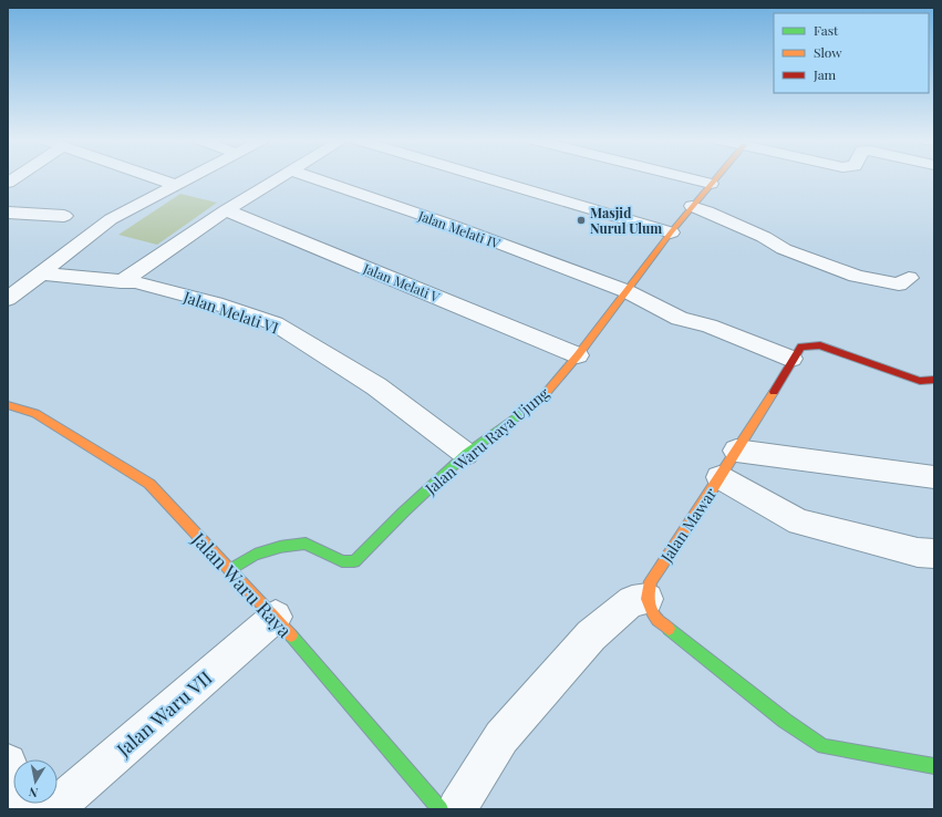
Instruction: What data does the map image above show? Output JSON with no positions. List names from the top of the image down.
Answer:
{
  "streets": {
    "street": [
      "Jalan Melati IV",
      "Jalan Melati V",
      "Jalan Melati VI",
      "Jalan Waru Raya Ujung",
      "Jalan Mawar",
      "Jalan Waru Raya",
      "Jalan Waru VII"
    ]
  },
  "crossings": [
    ["Jalan Melati IV", "Jalan Waru Raya Ujung"],
    ["Jalan Melati V", "Jalan Waru Raya Ujung"],
    ["Jalan Melati VI", "Jalan Waru Raya Ujung"],
    ["Jalan Waru Raya Ujung", "Jalan Waru Raya"],
    ["Jalan Waru Raya", "Jalan Waru VII"]
  ],
  "places": ["Masjid Nurul Ulum"],
  "legend": ["Fast", "Slow", "Jam"],
  "north": "bottom"
}
